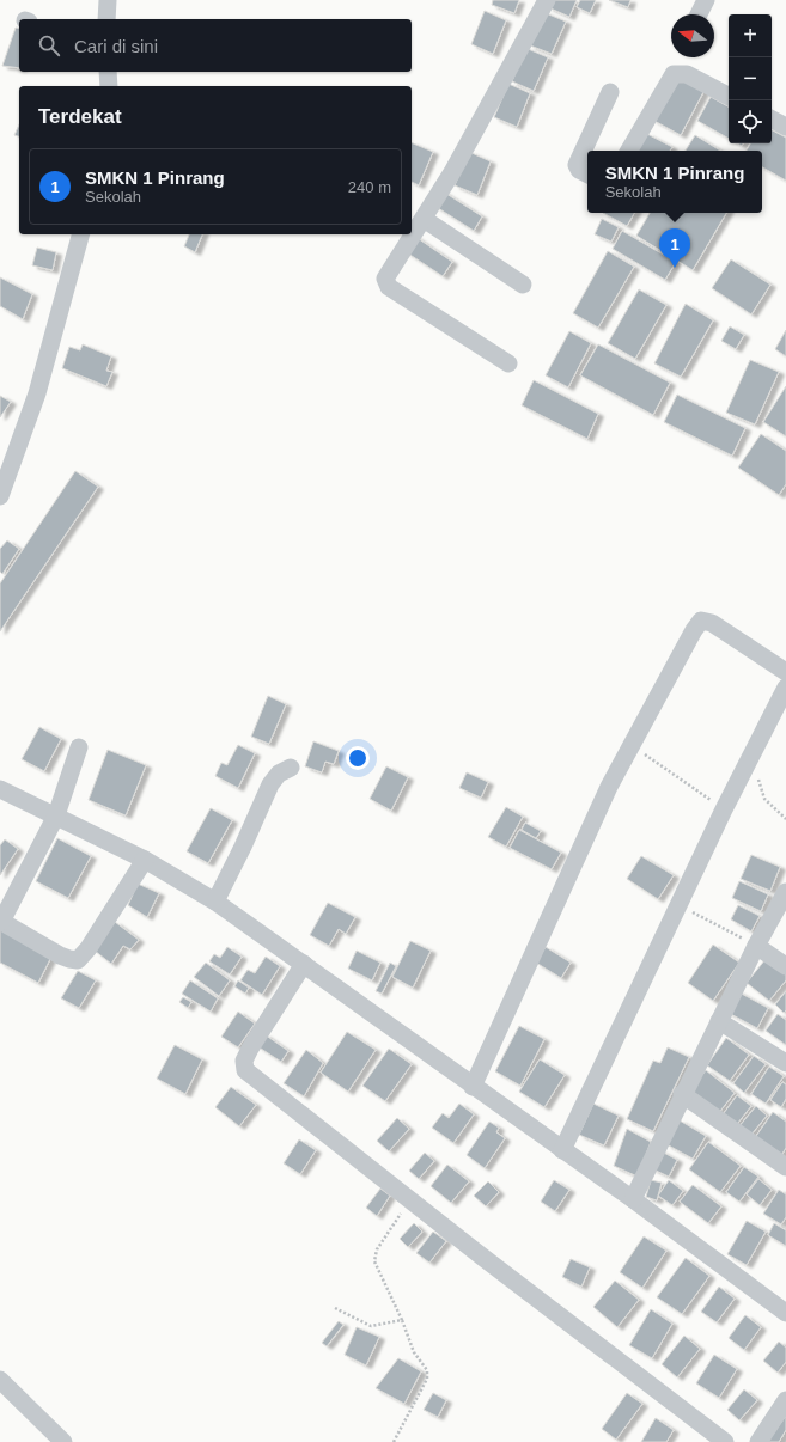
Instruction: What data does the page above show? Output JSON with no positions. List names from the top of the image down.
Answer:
{
  "north": "left",
  "page": {
    "map_buttons": ["+", "−"],
    "search": "Cari di sini",
    "heading": "Terdekat",
    "list": [
      {
        "mark": "1",
        "name": "SMKN 1 Pinrang",
        "note": "Sekolah",
        "value": "240 m"
      }
    ],
    "popup": ["SMKN 1 Pinrang", "Sekolah"],
    "pins": "1"
  }
}
